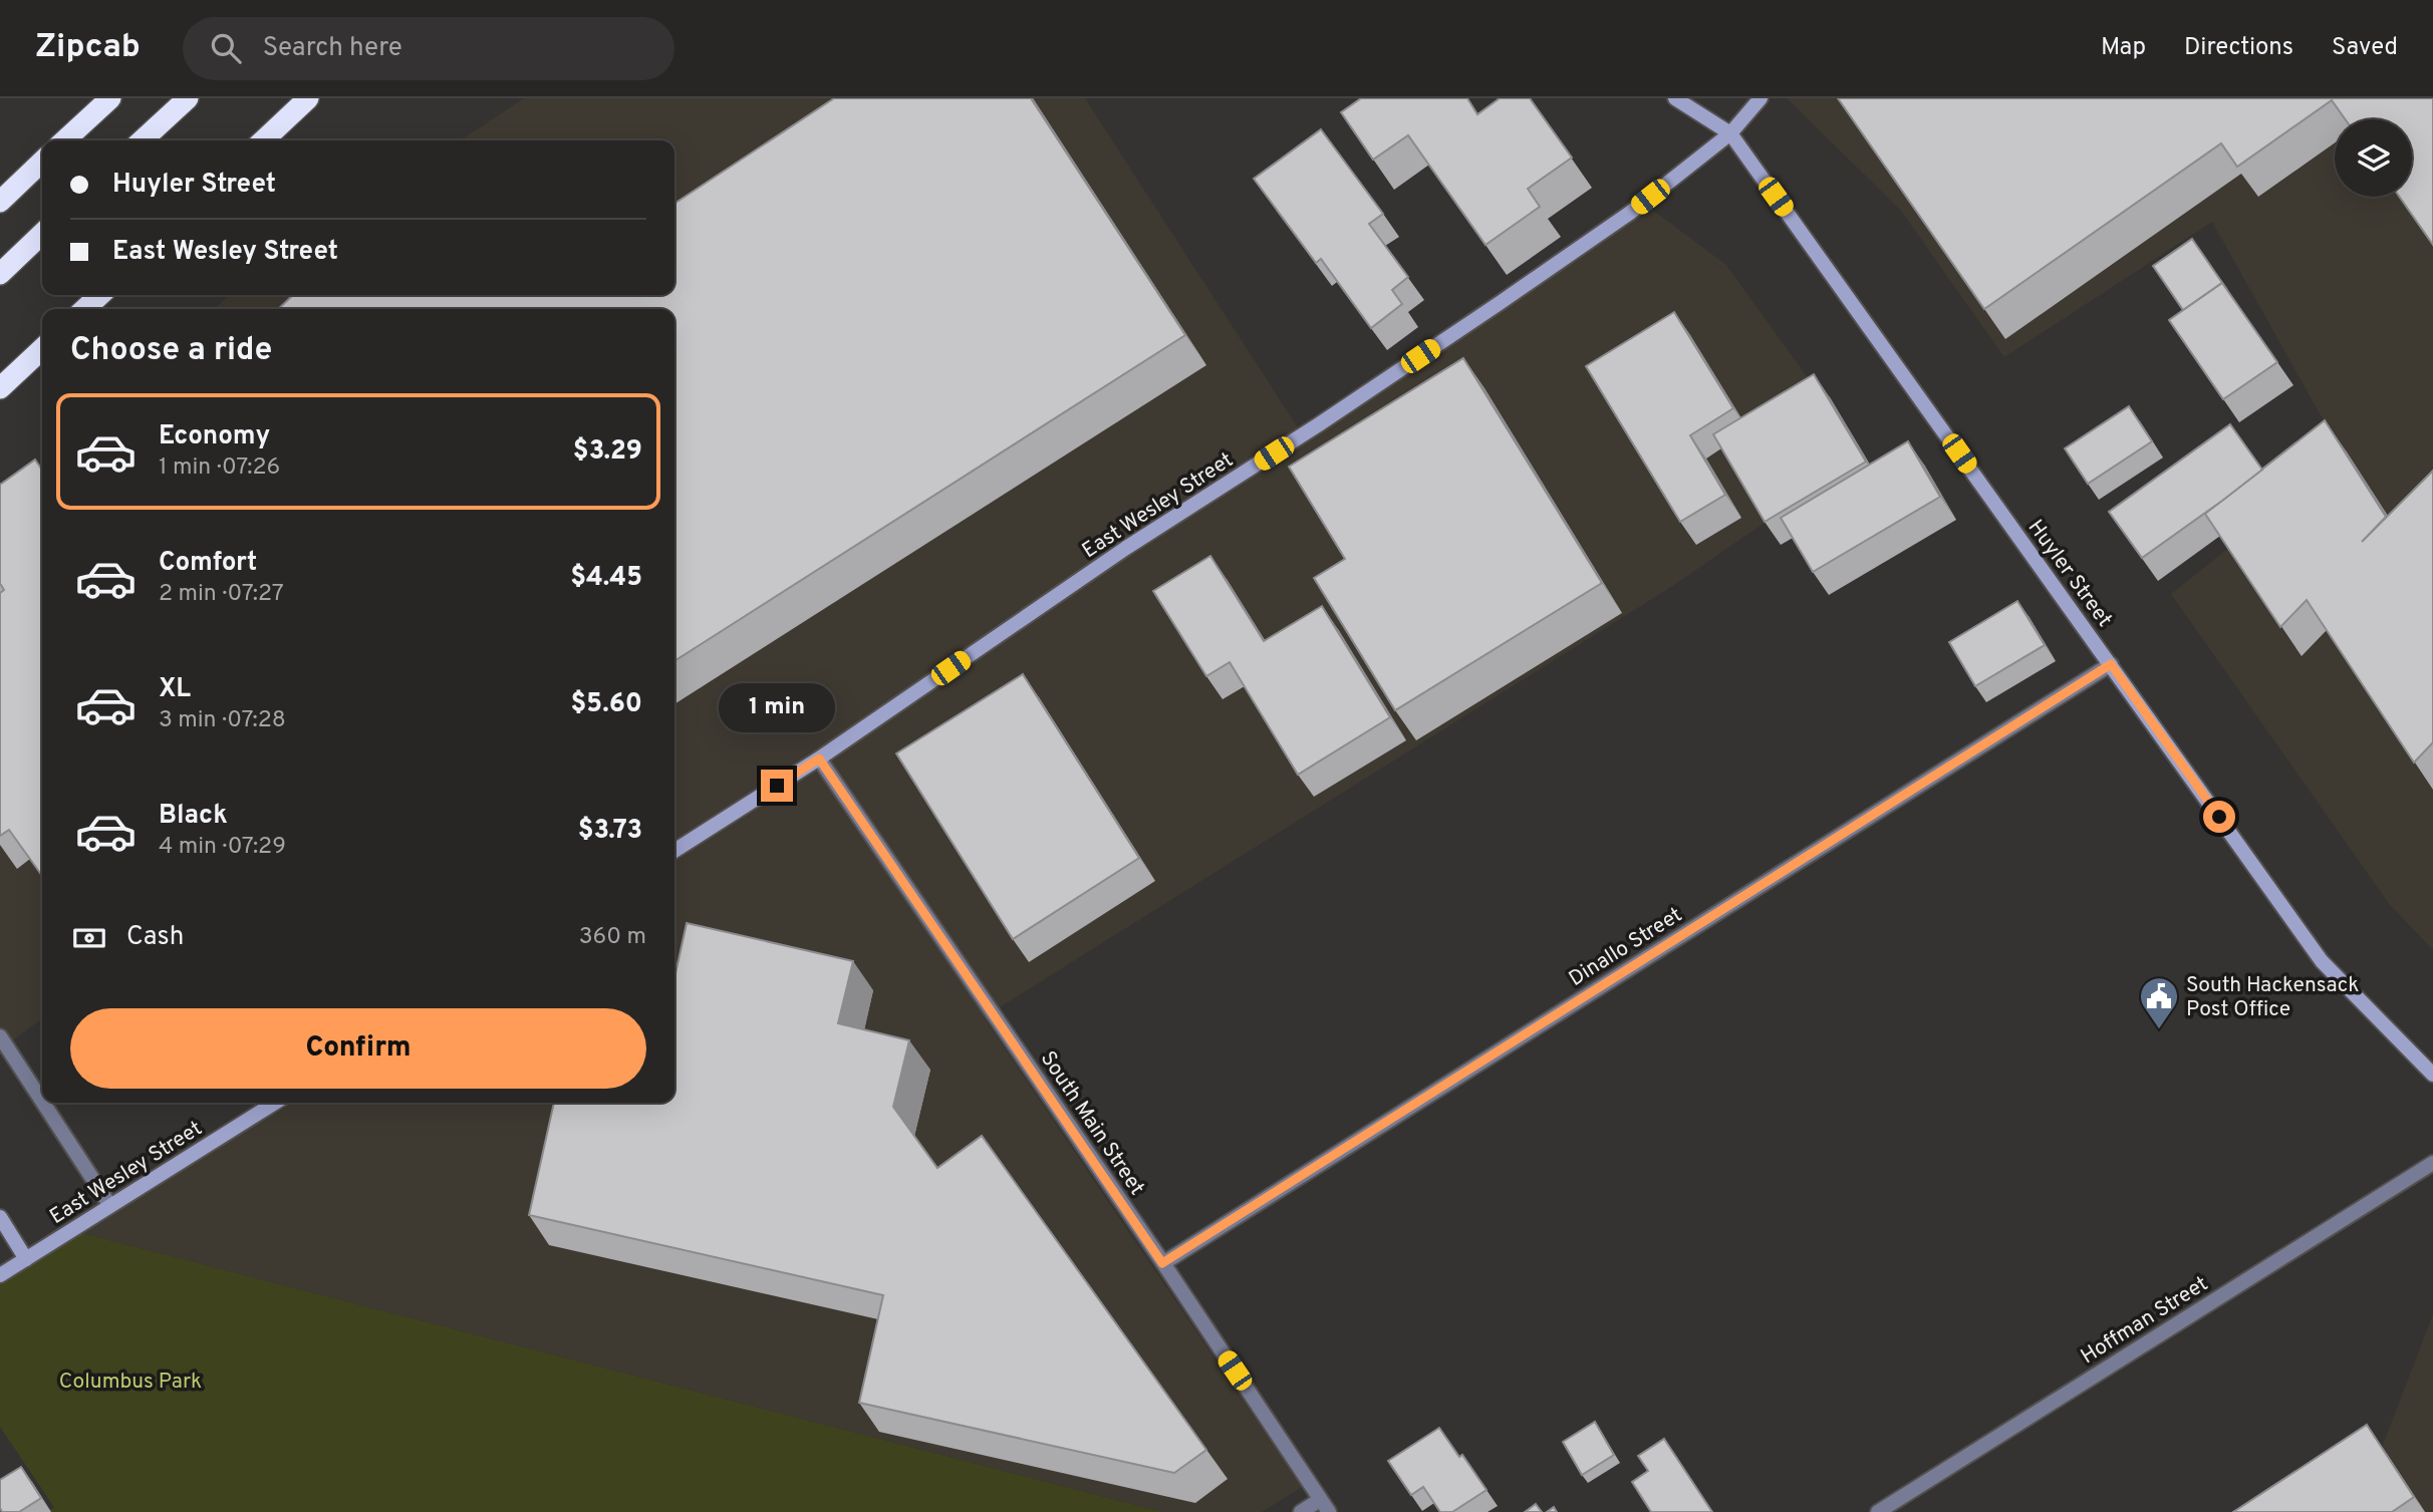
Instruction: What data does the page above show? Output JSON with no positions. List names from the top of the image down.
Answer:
{
  "streets": {
    "street": [
      "East Wesley Street",
      "Huyler Street",
      "Dinallo Street",
      "South Main Street",
      "Hoffman Street"
    ]
  },
  "crossings": [
    ["East Wesley Street", "Huyler Street"],
    ["East Wesley Street", "South Main Street"],
    ["Huyler Street", "Dinallo Street"],
    ["Dinallo Street", "South Main Street"]
  ],
  "parks": ["Columbus Park"],
  "places": {
    "public building": ["South Hackensack Post Office"]
  },
  "page": {
    "header": "Zipcab",
    "search": "Search here",
    "nav": ["Map", "Directions", "Saved"],
    "banner": ["Huyler Street", "East Wesley Street"],
    "heading": "Choose a ride",
    "list": [
      {
        "name": "Economy",
        "note": "1 min · 07:26",
        "value": "$3.29"
      },
      {
        "name": "Comfort",
        "note": "2 min · 07:27",
        "value": "$4.45"
      },
      {
        "name": "XL",
        "note": "3 min · 07:28",
        "value": "$5.60"
      },
      {
        "name": "Black",
        "note": "4 min · 07:29",
        "value": "$3.73"
      }
    ],
    "bubble": "1 min",
    "pay": ["Cash", "360 m"],
    "buttons": "Confirm"
  }
}
